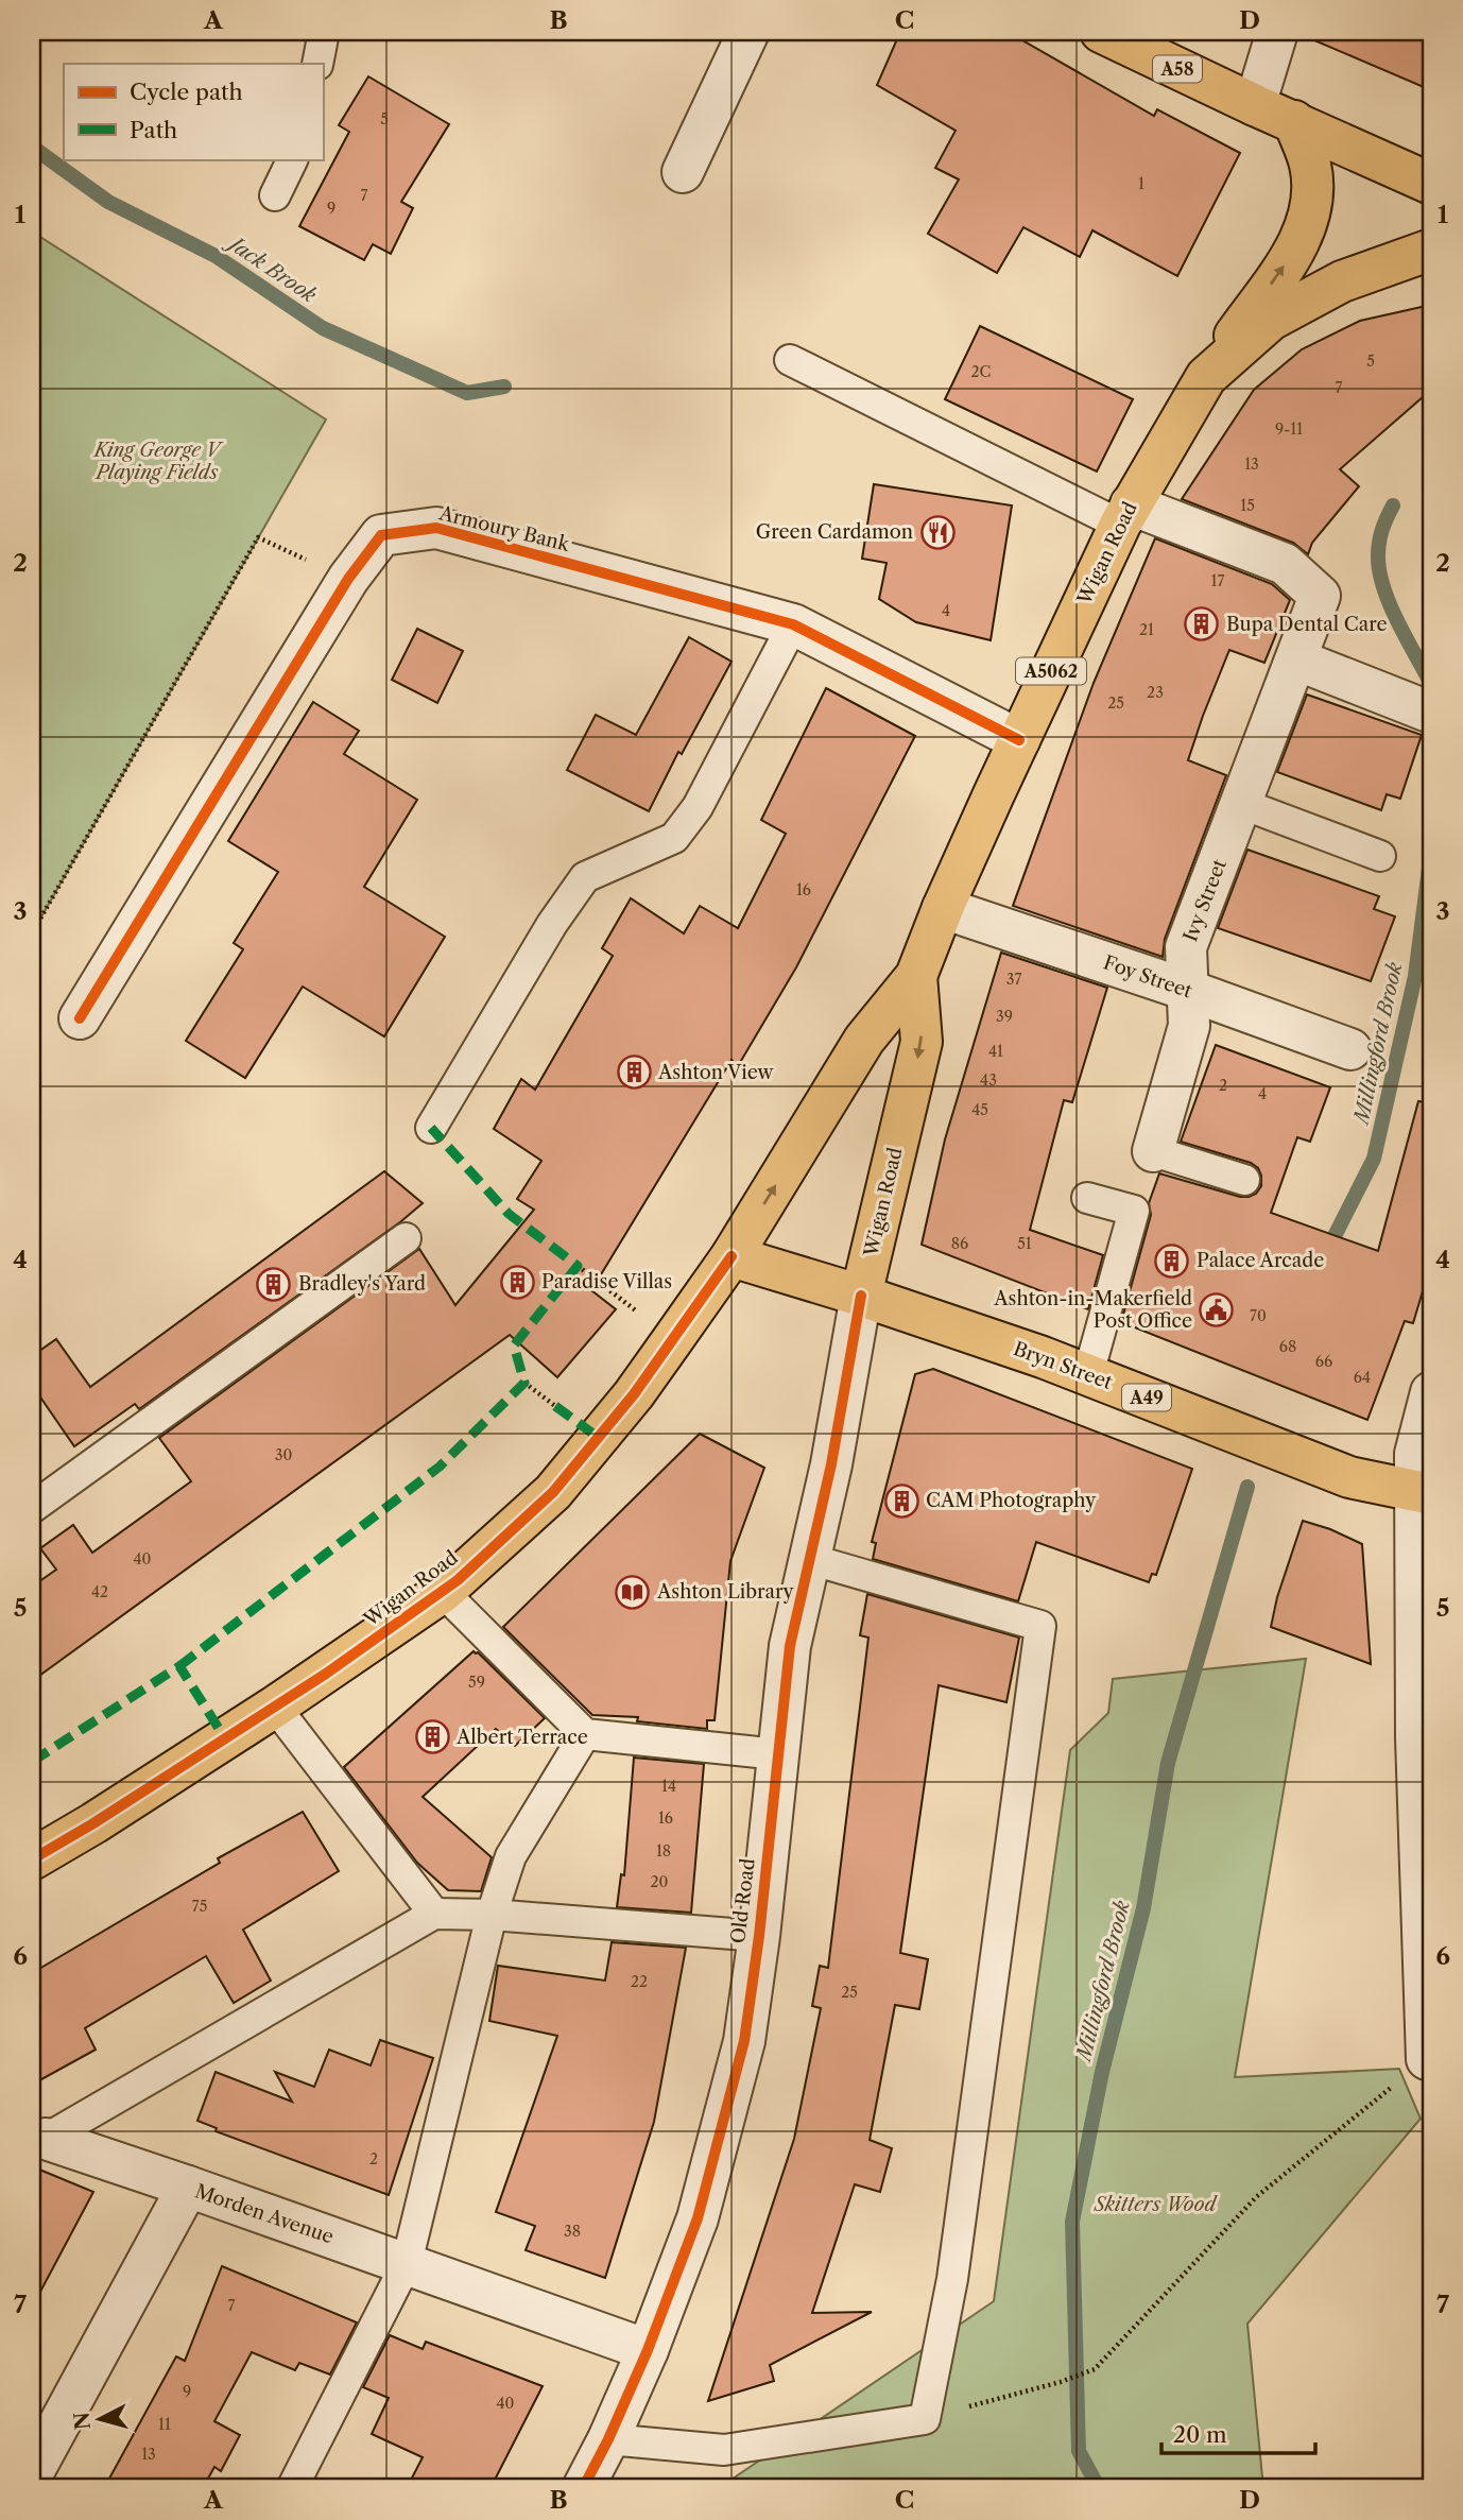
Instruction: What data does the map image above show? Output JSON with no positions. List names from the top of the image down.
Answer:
{
  "streets": {
    "main road": [
      "A58",
      "Wigan Road",
      "A5062",
      "Bryn Street",
      "A49"
    ],
    "street": [
      "Armoury Bank",
      "Ivy Street",
      "Foy Street",
      "Old Road",
      "Morden Avenue"
    ]
  },
  "crossings": [
    ["A58", "A5062"],
    ["Armoury Bank", "Wigan Road"],
    ["Wigan Road", "A5062"],
    ["Wigan Road", "Ivy Street"],
    ["Wigan Road", "Foy Street"],
    ["Wigan Road", "Bryn Street"],
    ["Wigan Road", "A49"],
    ["Wigan Road", "Old Road"],
    ["Ivy Street", "Foy Street"],
    ["Bryn Street", "A49"],
    ["Bryn Street", "Old Road"],
    ["A49", "Old Road"],
    ["Old Road", "Morden Avenue"]
  ],
  "water": ["Jack Brook", "Millingford Brook"],
  "parks": ["King George V Playing Fields", "Skitters Wood"],
  "places": {
    "restaurant": ["Green Cardamon"],
    "building": [
      "Bupa Dental Care",
      "Ashton View",
      "Palace Arcade",
      "Paradise Villas",
      "Bradley's Yard",
      "CAM Photography",
      "Albert Terrace"
    ],
    "public building": ["Ashton-in-Makerfield Post Office"],
    "library": ["Ashton Library"]
  },
  "house_numbers": [
    "5",
    "1",
    "7",
    "9",
    "5",
    "2C",
    "7",
    "9-11",
    "13",
    "15",
    "17",
    "4",
    "21",
    "23",
    "25",
    "16",
    "37",
    "39",
    "41",
    "43",
    "2",
    "4",
    "45",
    "86",
    "51",
    "70",
    "68",
    "66",
    "64",
    "30",
    "40",
    "42",
    "59",
    "14",
    "16",
    "18",
    "20",
    "75",
    "22",
    "25",
    "2",
    "38",
    "7",
    "9",
    "40",
    "11",
    "13"
  ],
  "legend": ["Cycle path", "Path"],
  "scale_bar": "20 m",
  "north": "left",
  "grid": {
    "columns": [
      "A",
      "B",
      "C",
      "D"
    ],
    "rows": [
      "1",
      "2",
      "3",
      "4",
      "5",
      "6",
      "7"
    ]
  }
}
